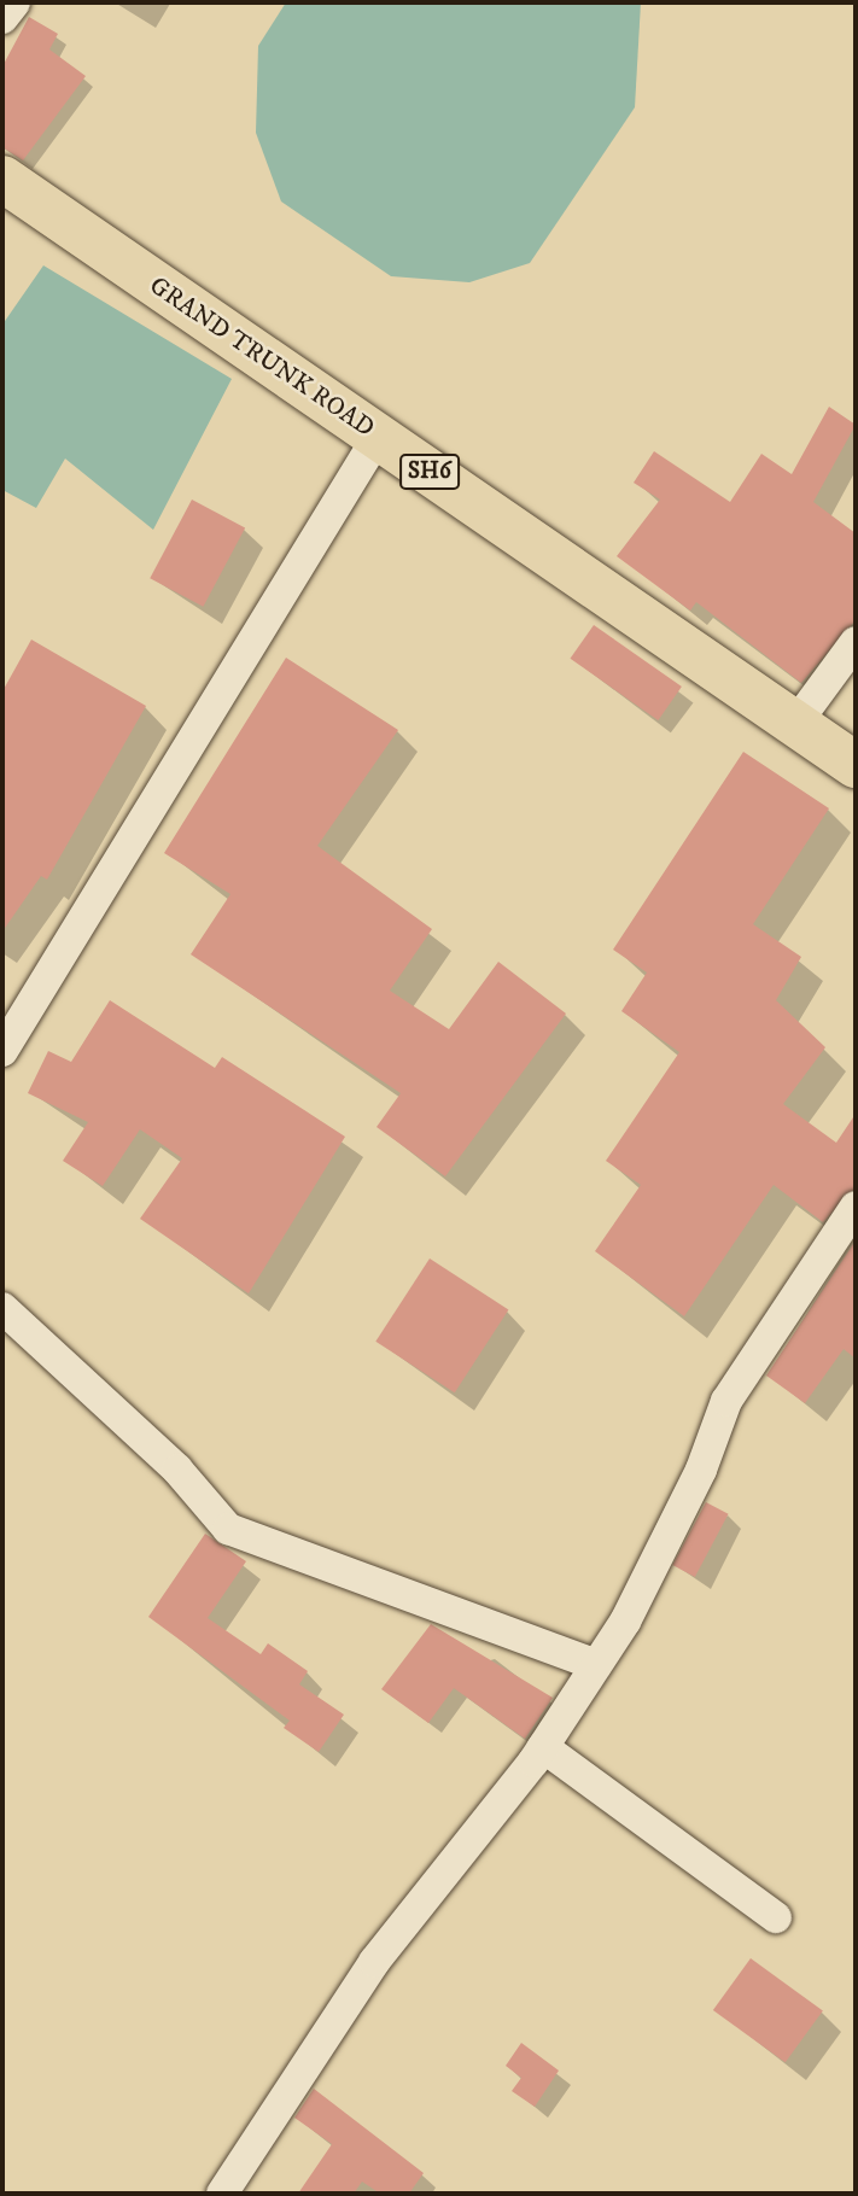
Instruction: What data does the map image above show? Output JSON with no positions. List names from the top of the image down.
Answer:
{
  "streets": {
    "main road": ["GRAND TRUNK ROAD", "SH6"]
  }
}
